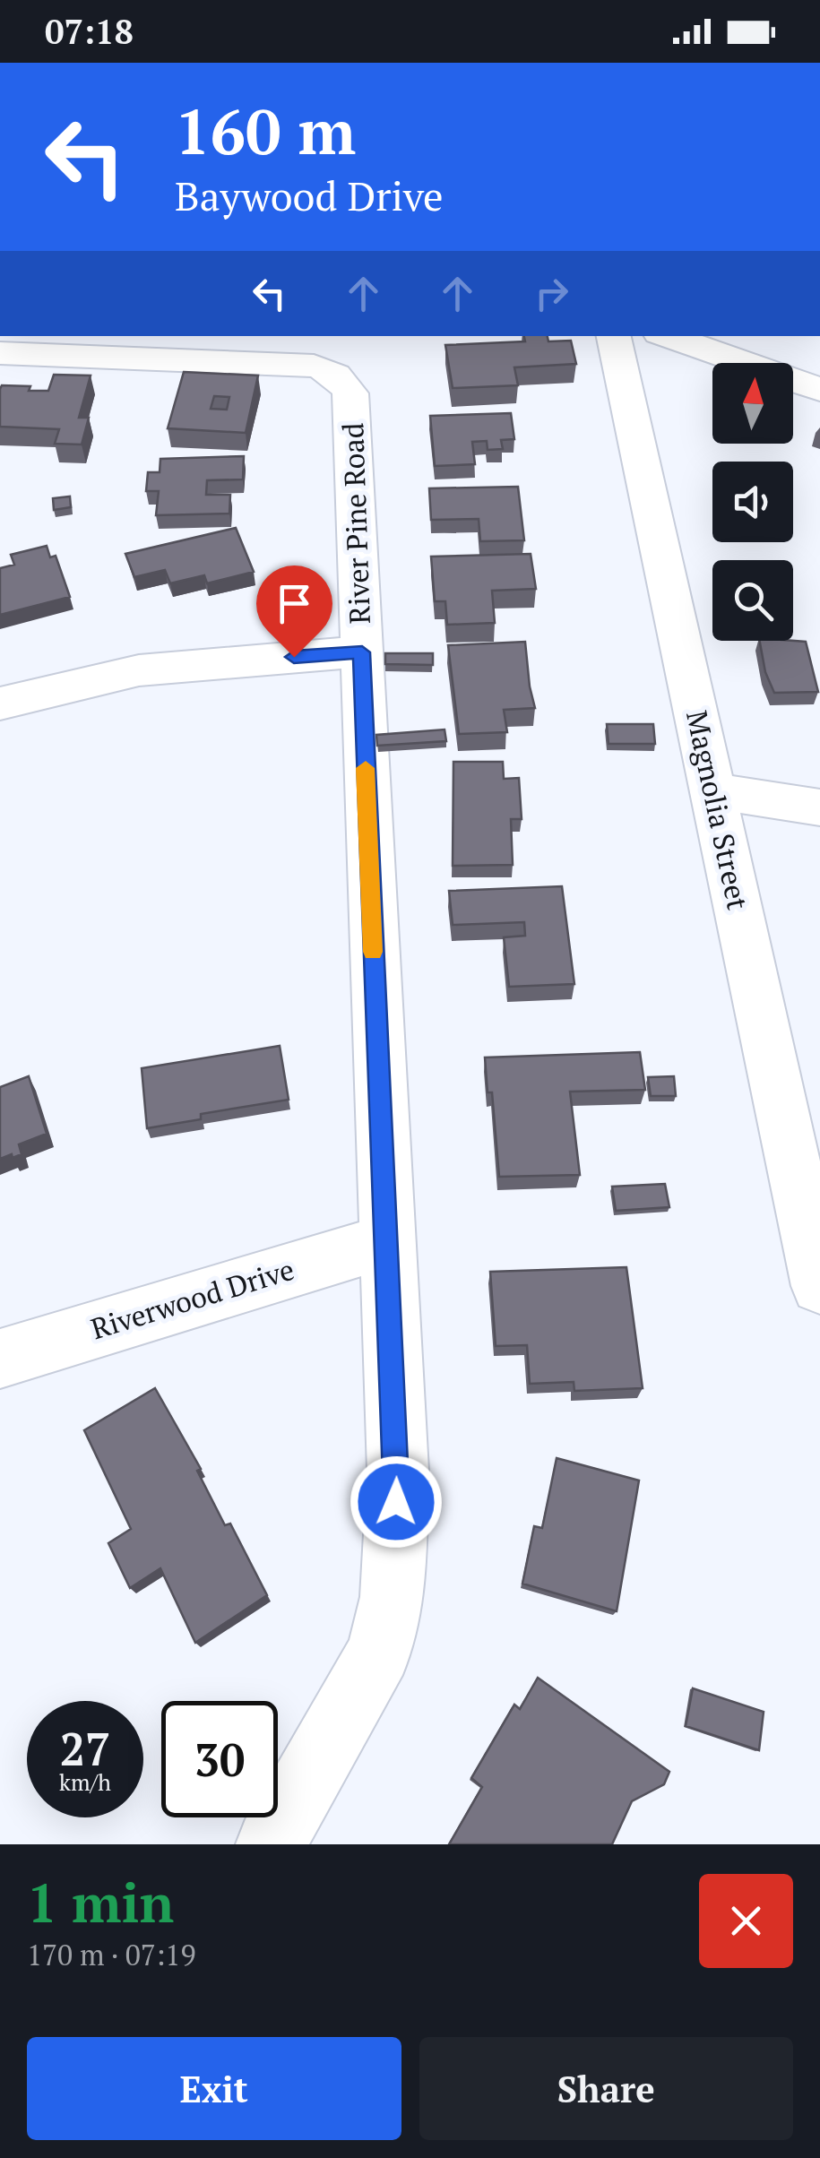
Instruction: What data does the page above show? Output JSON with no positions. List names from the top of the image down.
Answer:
{
  "streets": {
    "street": ["River Pine Road", "Magnolia Street", "Riverwood Drive"]
  },
  "crossings": [
    ["River Pine Road", "Riverwood Drive"]
  ],
  "north": "top",
  "page": {
    "status": "07:18",
    "turn": ["160 m", "Baywood Drive"],
    "speed": "27 km/h",
    "limit": "30",
    "heading": ["1 min", "170 m · 07:19"],
    "buttons": ["Exit", "Share"]
  }
}
